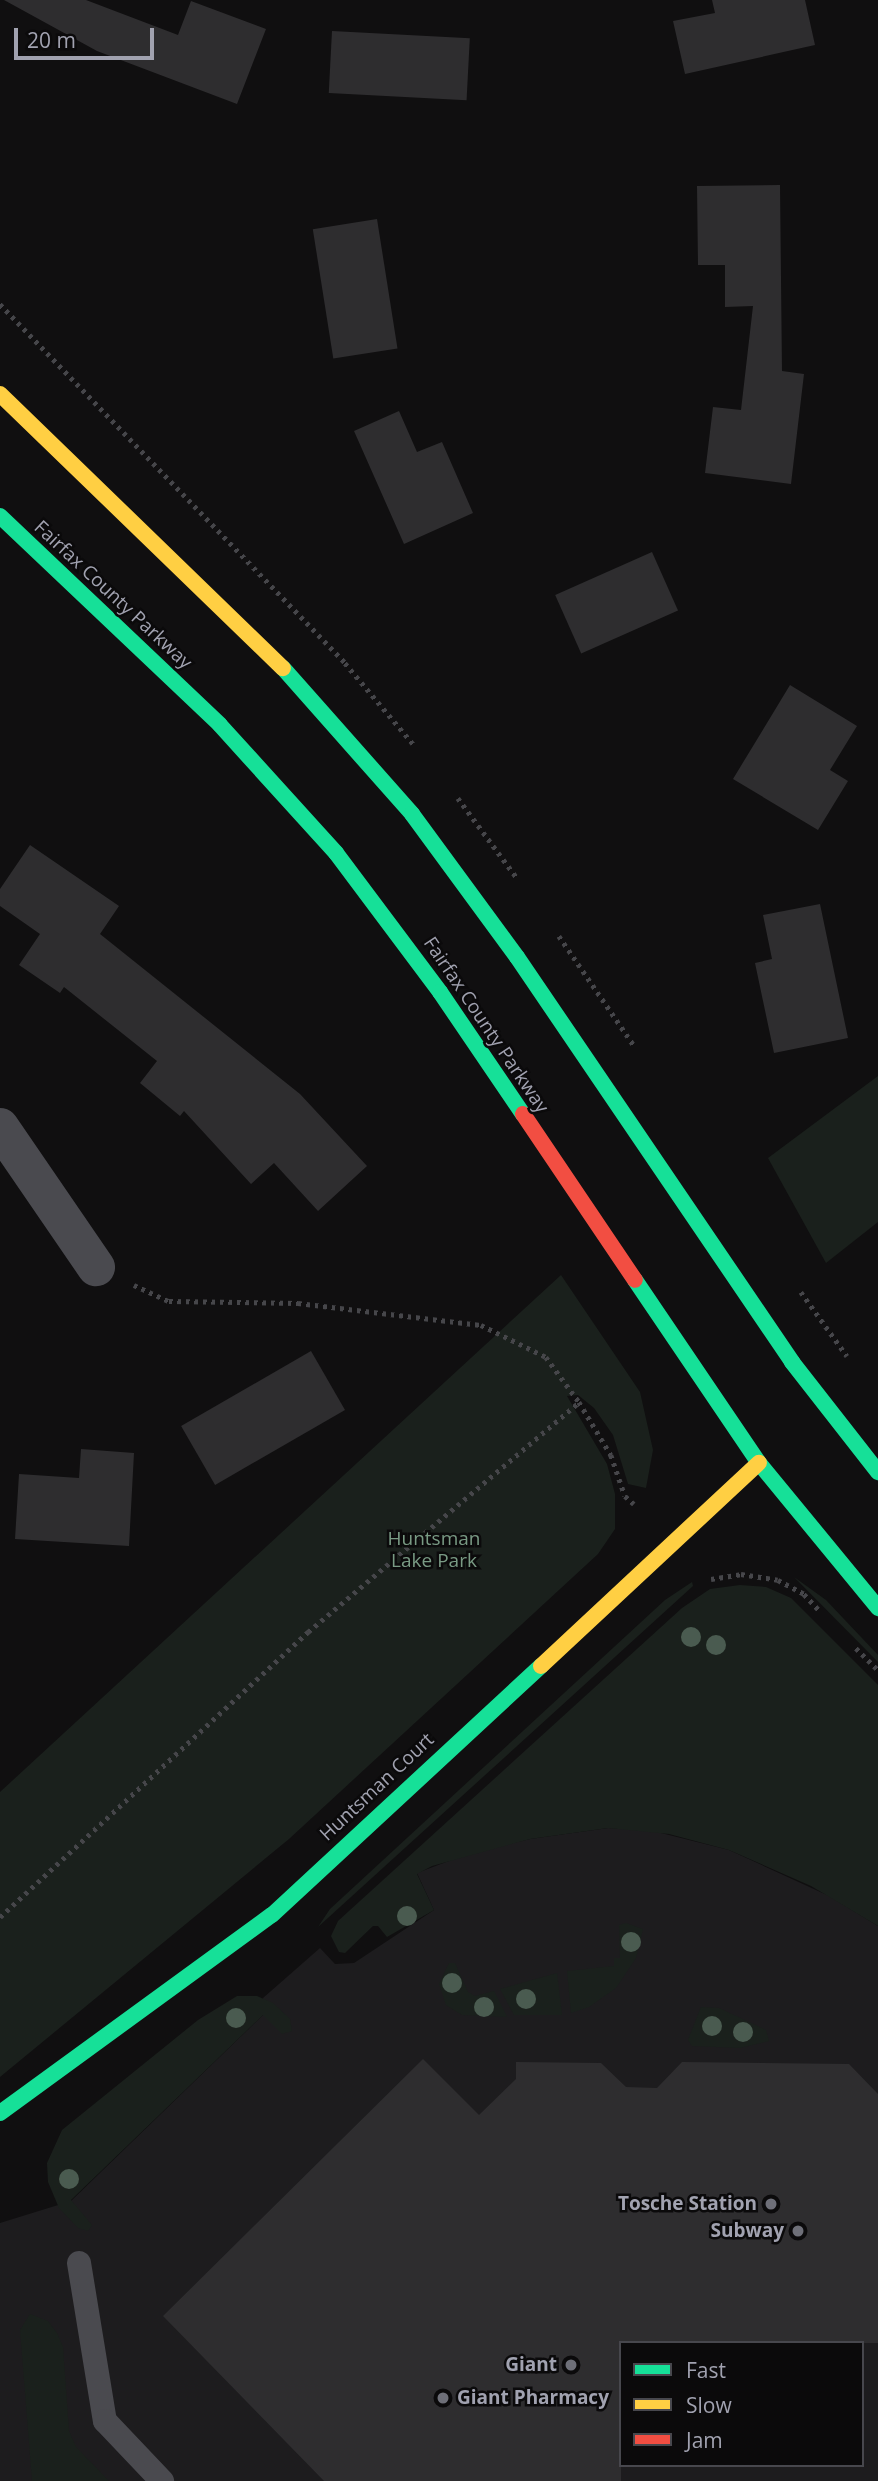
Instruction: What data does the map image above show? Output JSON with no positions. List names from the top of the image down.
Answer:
{
  "streets": {
    "main road": ["Fairfax County Parkway", "Huntsman Court"]
  },
  "crossings": [
    ["Fairfax County Parkway", "Huntsman Court"]
  ],
  "parks": ["Huntsman Lake Park"],
  "places": [
    "Tosche Station",
    "Subway",
    "Giant",
    "Giant Pharmacy"
  ],
  "legend": ["Fast", "Slow", "Jam"],
  "scale_bar": "20 m"
}
